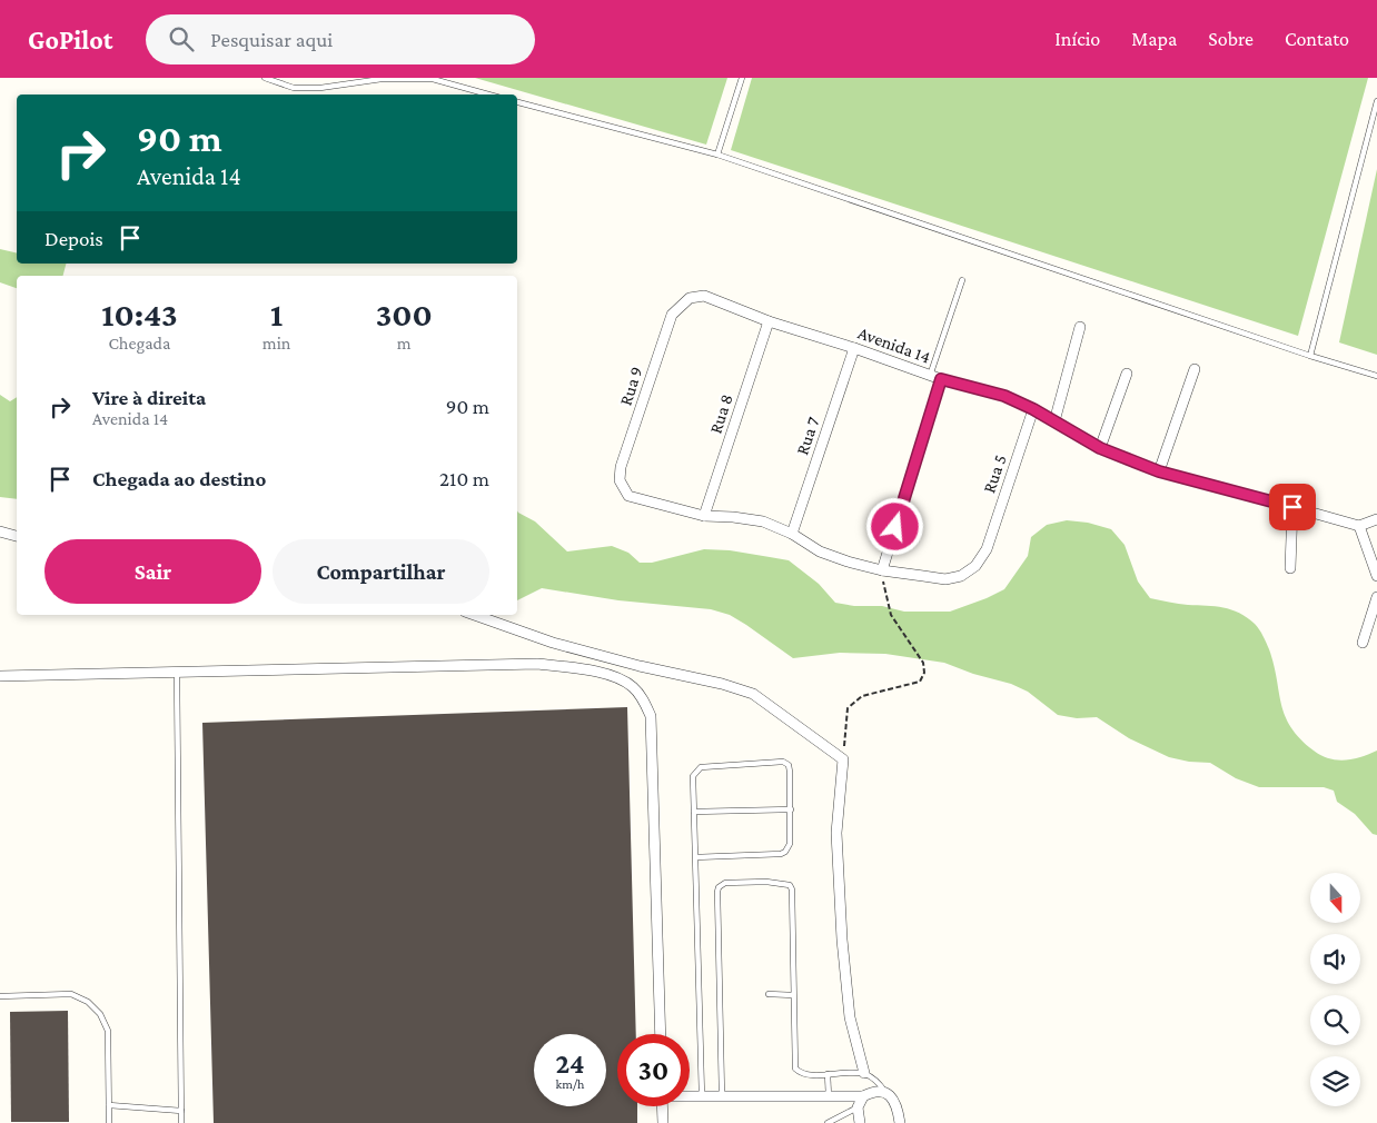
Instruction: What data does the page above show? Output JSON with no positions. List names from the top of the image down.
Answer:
{
  "streets": {
    "street": [
      "Avenida 14",
      "Rua 9",
      "Rua 8",
      "Rua 7",
      "Rua 5"
    ]
  },
  "crossings": [
    ["Avenida 14", "Rua 9"],
    ["Avenida 14", "Rua 8"],
    ["Avenida 14", "Rua 7"],
    ["Avenida 14", "Rua 5"],
    ["Rua 9", "Rua 5"],
    ["Rua 8", "Rua 5"],
    ["Rua 7", "Rua 5"]
  ],
  "north": "bottom",
  "page": {
    "header": "GoPilot",
    "search": "Pesquisar aqui",
    "nav": [
      "Início",
      "Mapa",
      "Sobre",
      "Contato"
    ],
    "turn": ["90 m", "Avenida 14"],
    "then": "Depois",
    "eta": [
      "10:43",
      "Chegada",
      "1",
      "min",
      "300",
      "m"
    ],
    "list": [
      {
        "name": "Vire à direita",
        "note": "Avenida 14",
        "value": "90 m"
      },
      {
        "name": "Chegada ao destino",
        "value": "210 m"
      }
    ],
    "buttons": ["Sair", "Compartilhar"],
    "speed": "24 km/h",
    "limit": "30"
  }
}
